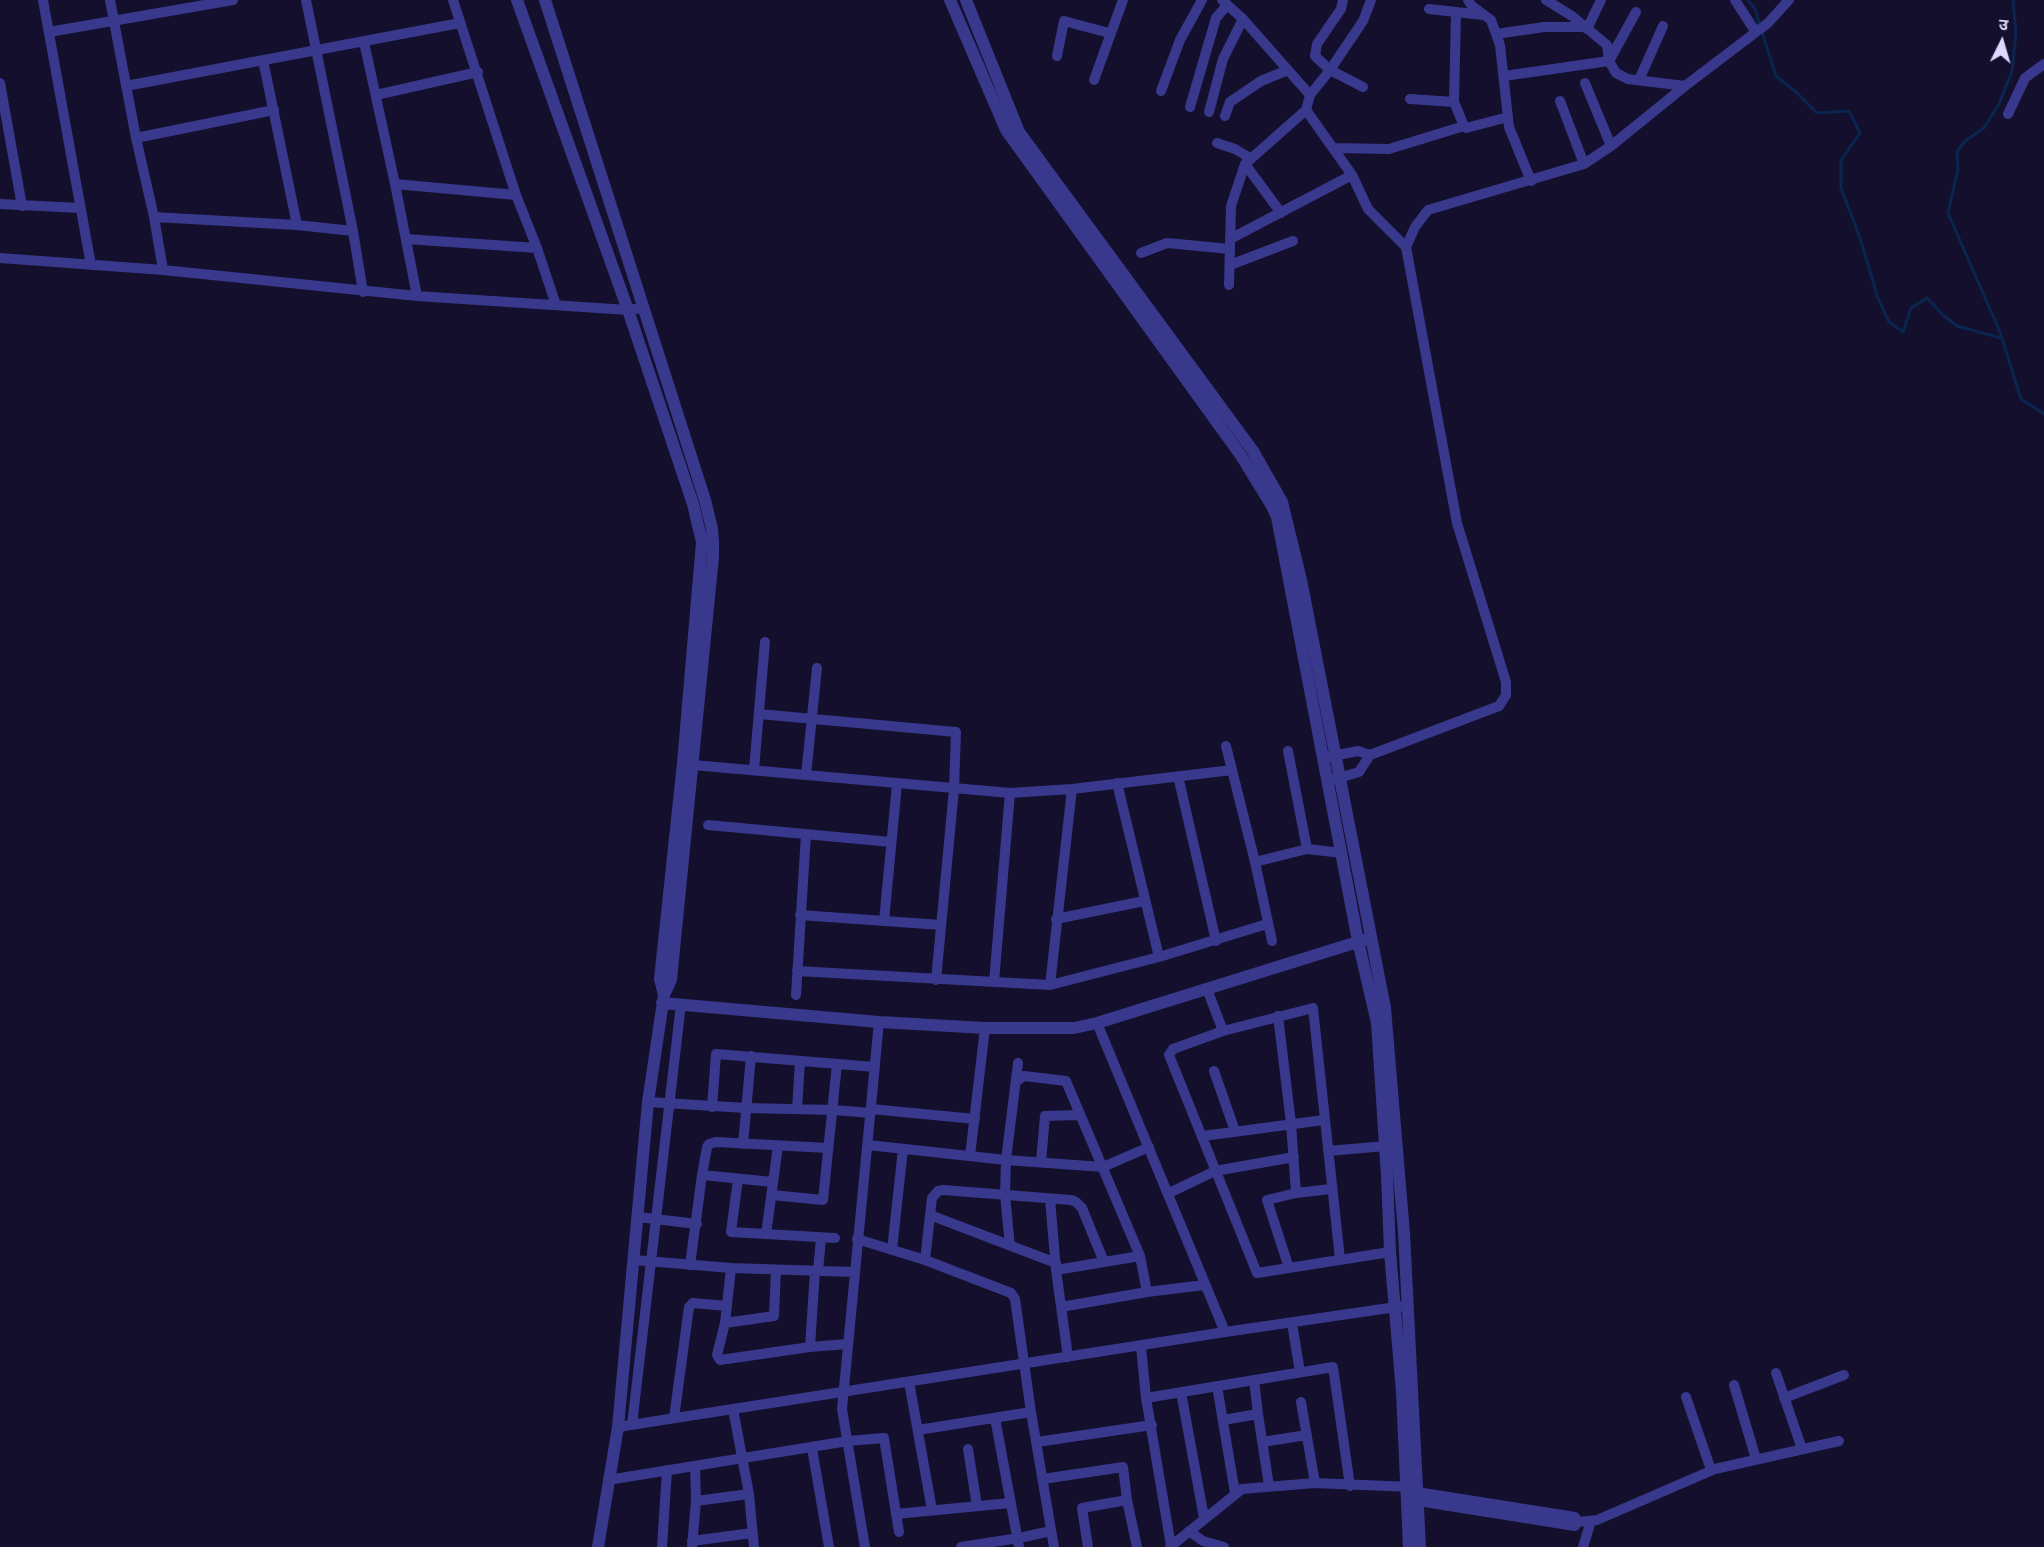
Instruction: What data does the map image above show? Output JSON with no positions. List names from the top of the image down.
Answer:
{
  "north": "top"
}
